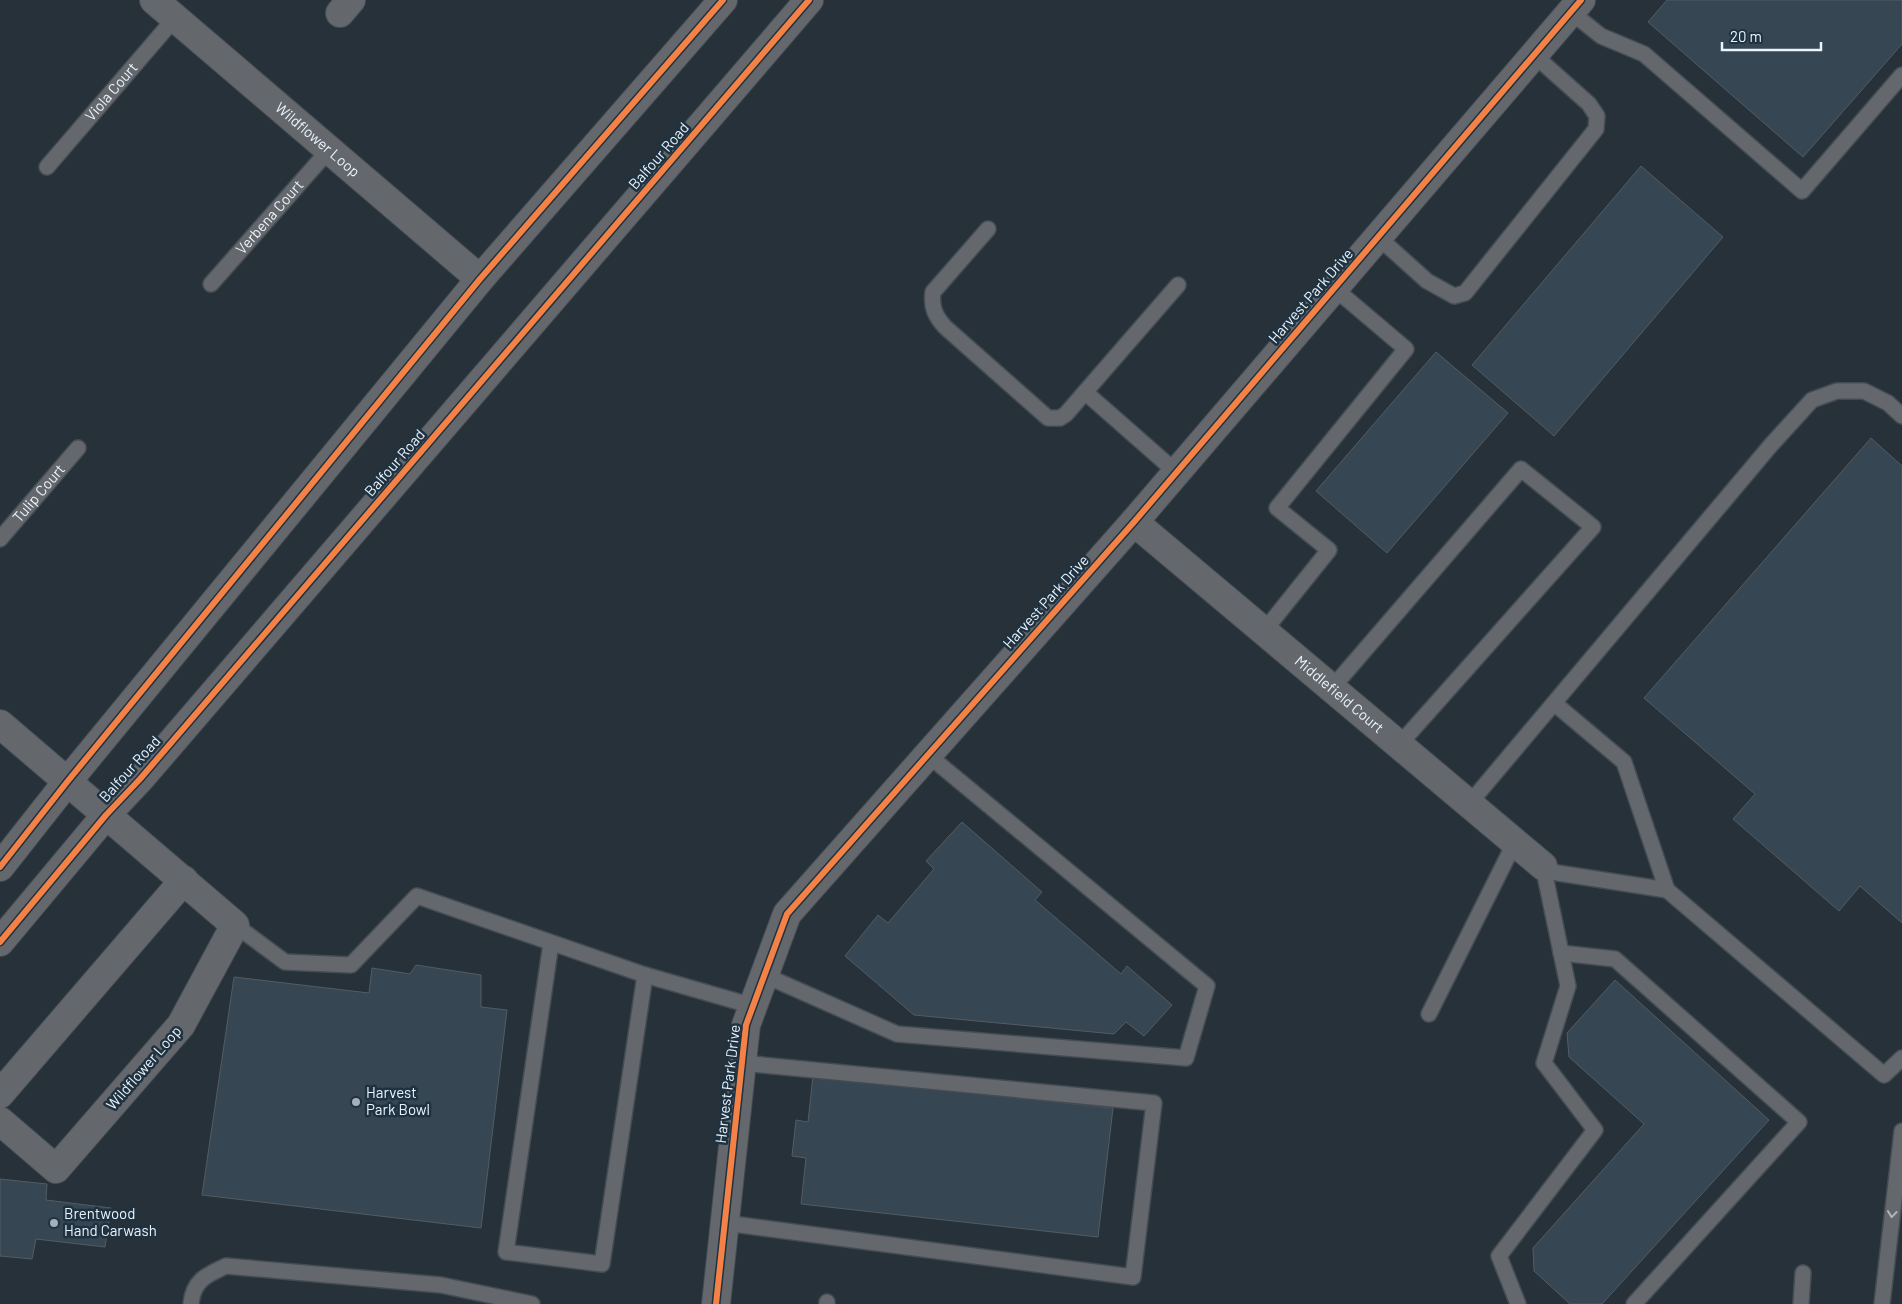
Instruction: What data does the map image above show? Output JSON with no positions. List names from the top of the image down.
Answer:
{
  "streets": {
    "street": [
      "Wildflower Loop",
      "Balfour Road",
      "Harvest Park Drive",
      "Middlefield Court"
    ],
    "lane": ["Viola Court", "Verbena Court", "Tulip Court"]
  },
  "crossings": [
    ["Viola Court", "Wildflower Loop"],
    ["Wildflower Loop", "Verbena Court"],
    ["Harvest Park Drive", "Middlefield Court"]
  ],
  "places": ["Harvest Park Bowl", "Brentwood Hand Carwash"],
  "scale_bar": "20 m"
}
